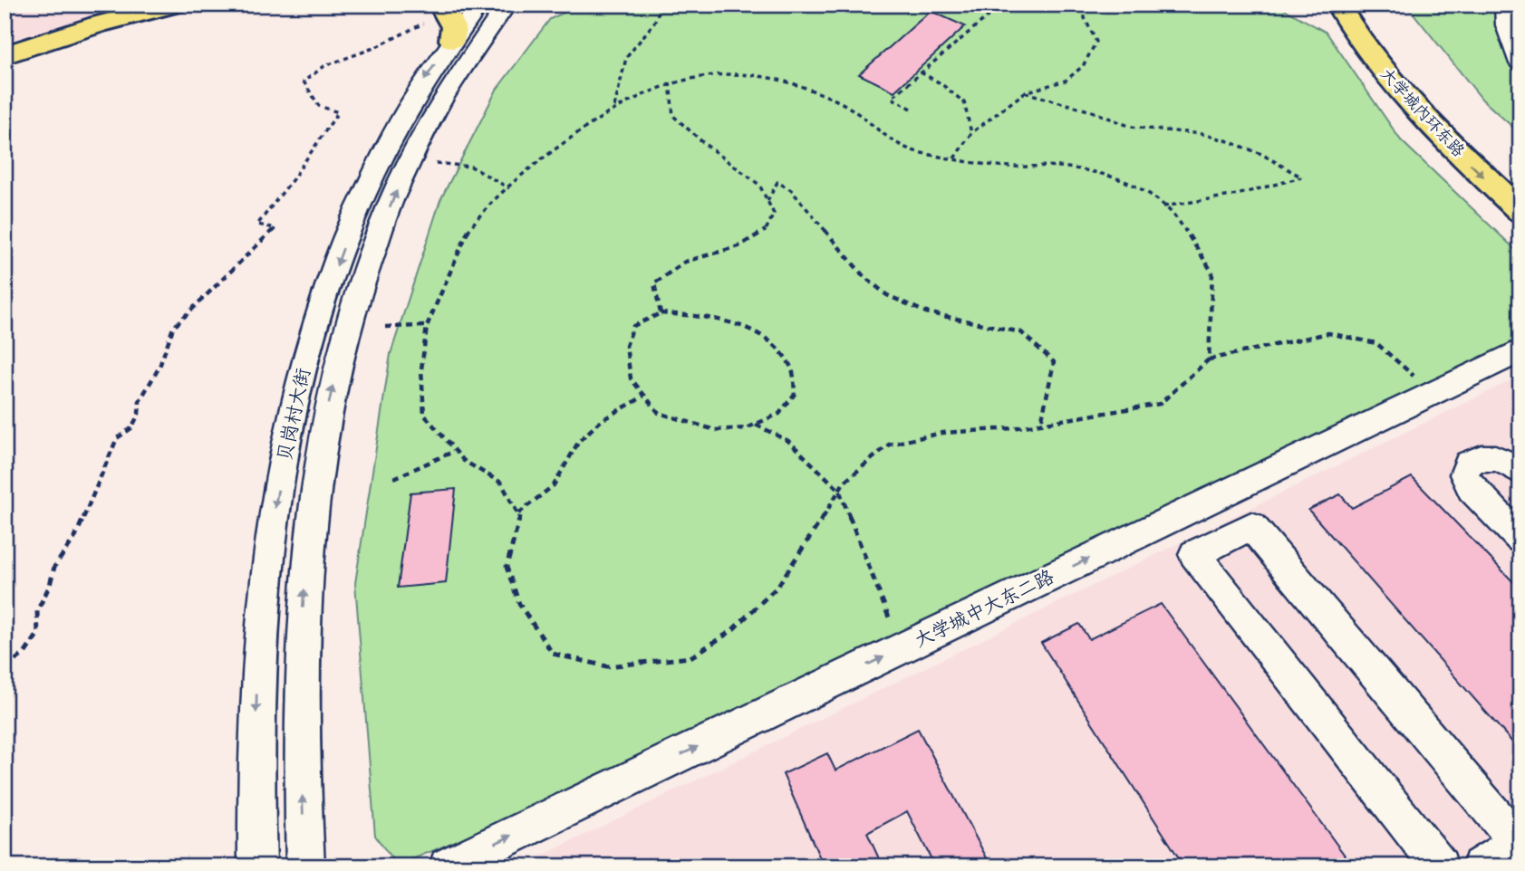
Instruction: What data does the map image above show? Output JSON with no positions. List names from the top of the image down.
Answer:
{
  "streets": {
    "main road": ["大学城内环东路"],
    "street": ["贝岗村大街", "大学城中大东二路"]
  },
  "one_way": ["大学城中大东二路"]
}
